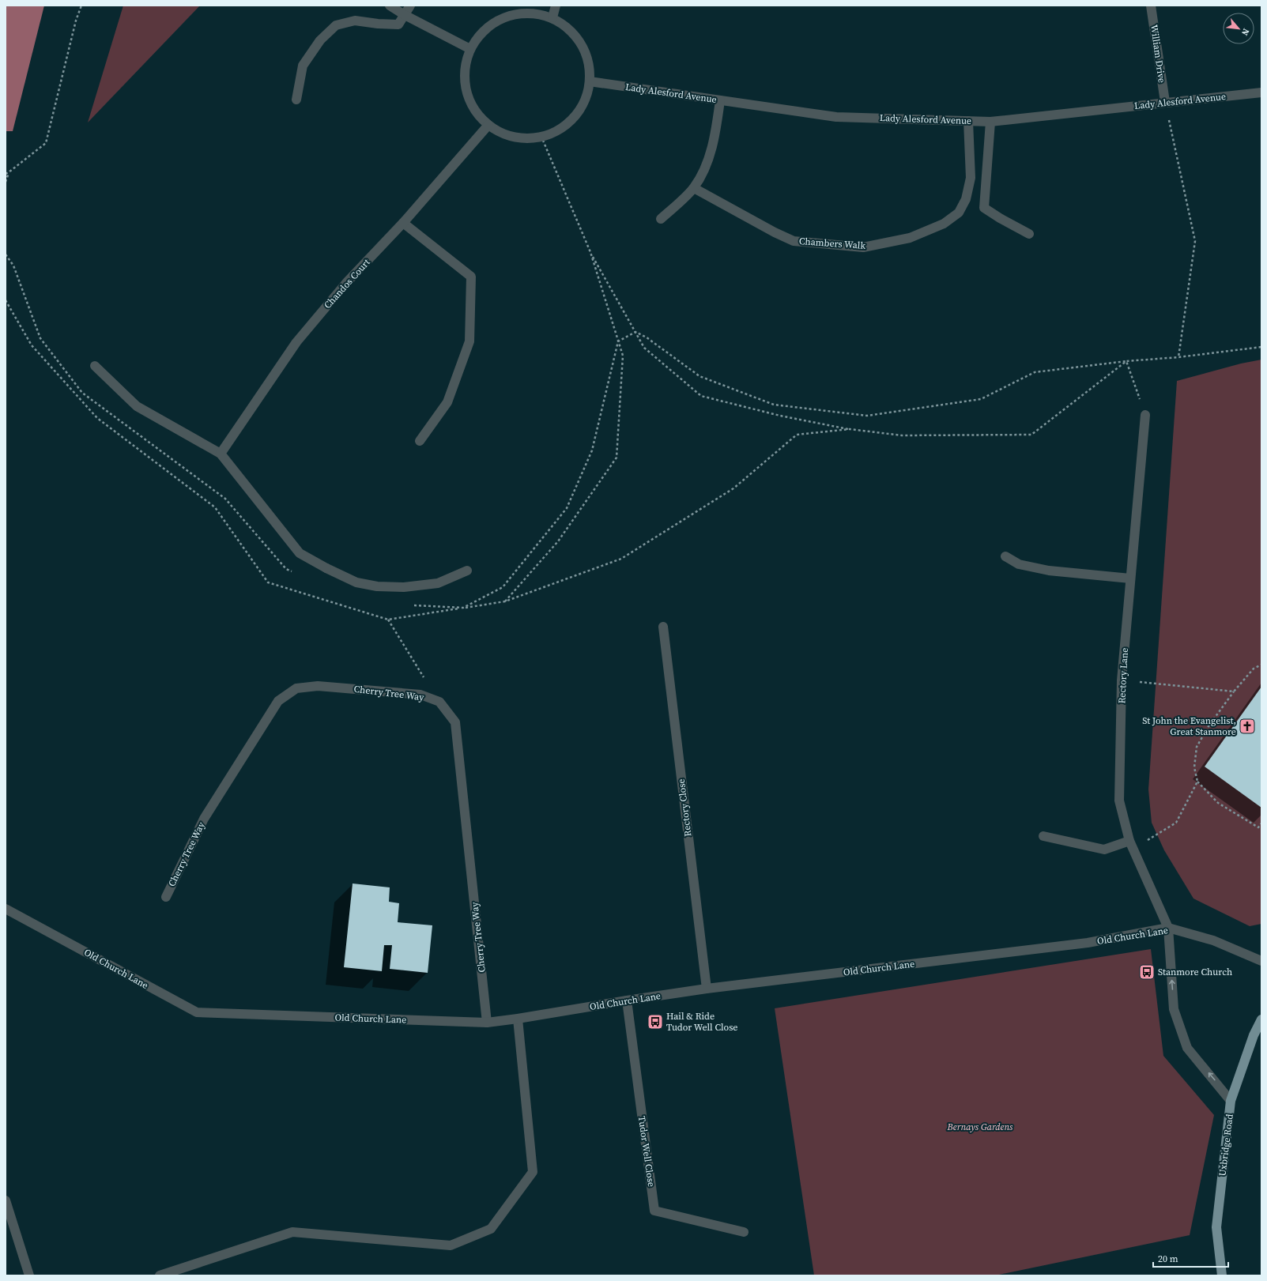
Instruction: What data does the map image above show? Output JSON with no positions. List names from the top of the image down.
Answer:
{
  "streets": {
    "main road": ["Uxbridge Road"],
    "street": [
      "William Drive",
      "Lady Alesford Avenue",
      "Chambers Walk",
      "Chandos Court",
      "Rectory Lane",
      "Cherry Tree Way",
      "Rectory Close",
      "Old Church Lane",
      "Tudor Well Close"
    ]
  },
  "crossings": [
    ["William Drive", "Lady Alesford Avenue"],
    ["Lady Alesford Avenue", "Chambers Walk"],
    ["Rectory Lane", "Old Church Lane"],
    ["Cherry Tree Way", "Old Church Lane"],
    ["Rectory Close", "Old Church Lane"],
    ["Old Church Lane", "Tudor Well Close"]
  ],
  "parks": ["Bernays Gardens"],
  "places": {
    "church": ["St John the Evangelist, Great Stanmore"],
    "bus stop": ["Stanmore Church", "Hail & Ride Tudor Well Close"]
  },
  "scale_bar": "20 m",
  "north": "bottom right"
}
